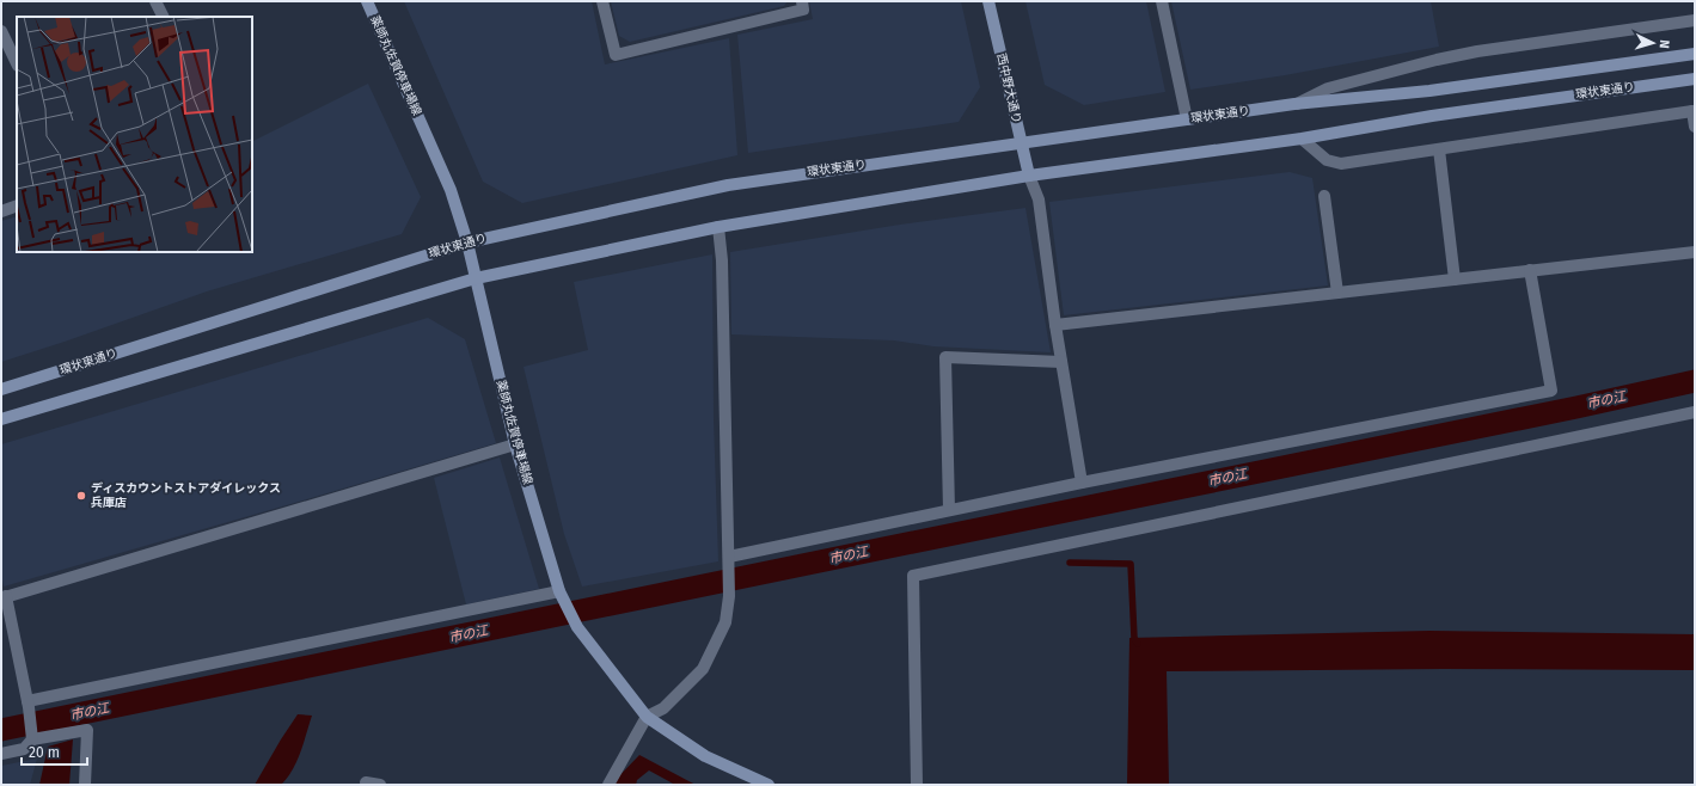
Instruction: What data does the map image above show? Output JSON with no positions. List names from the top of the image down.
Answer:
{
  "streets": {
    "main road": ["薬師丸佐賀停車場線", "西中野大通り", "環状東通り"]
  },
  "crossings": [
    ["薬師丸佐賀停車場線", "環状東通り"],
    ["西中野大通り", "環状東通り"]
  ],
  "water": ["市の江"],
  "places": ["ディスカウントストアダイレックス 兵庫店"],
  "scale_bar": "20 m",
  "north": "right"
}
